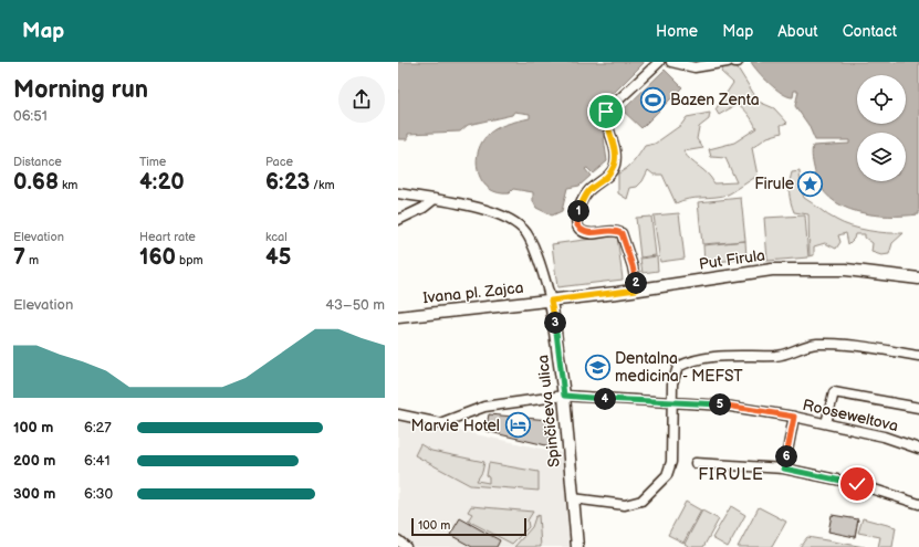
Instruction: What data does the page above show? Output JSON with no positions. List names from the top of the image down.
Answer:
{
  "streets": {
    "street": [
      "Put Firula",
      "Ivana pl. Zajca",
      "Spinčićeva ulica",
      "Rooseweltova"
    ]
  },
  "crossings": [
    ["Put Firula", "Ivana pl. Zajca"],
    ["Put Firula", "Spinčićeva ulica"],
    ["Ivana pl. Zajca", "Spinčićeva ulica"],
    ["Spinčićeva ulica", "Rooseweltova"]
  ],
  "districts": ["FIRULE"],
  "places": {
    "sports": ["Bazen Zenta"],
    "place": ["Firule"],
    "school or university": ["Dentalna medicina - MEFST"],
    "hotel": ["Marvie Hotel"]
  },
  "scale_bar": "100 m",
  "page": {
    "header": "Map",
    "nav": [
      "Home",
      "Map",
      "About",
      "Contact"
    ],
    "heading": ["Morning run", "06:51"],
    "stats": [
      ["Distance", "0.68 km"],
      ["Time", "4:20"],
      ["Pace", "6:23 /km"],
      ["Elevation", "7 m"],
      ["Heart rate", "160 bpm"],
      ["kcal", "45"]
    ],
    "pins": [
      "1",
      "2",
      "3",
      "4",
      "5",
      "6"
    ],
    "chart": ["Elevation", "43–50 m"],
    "list": [
      {
        "name": "100 m",
        "note": "6:27"
      },
      {
        "name": "200 m",
        "note": "6:41"
      },
      {
        "name": "300 m",
        "note": "6:30"
      }
    ],
    "scale": "100 m"
  }
}
